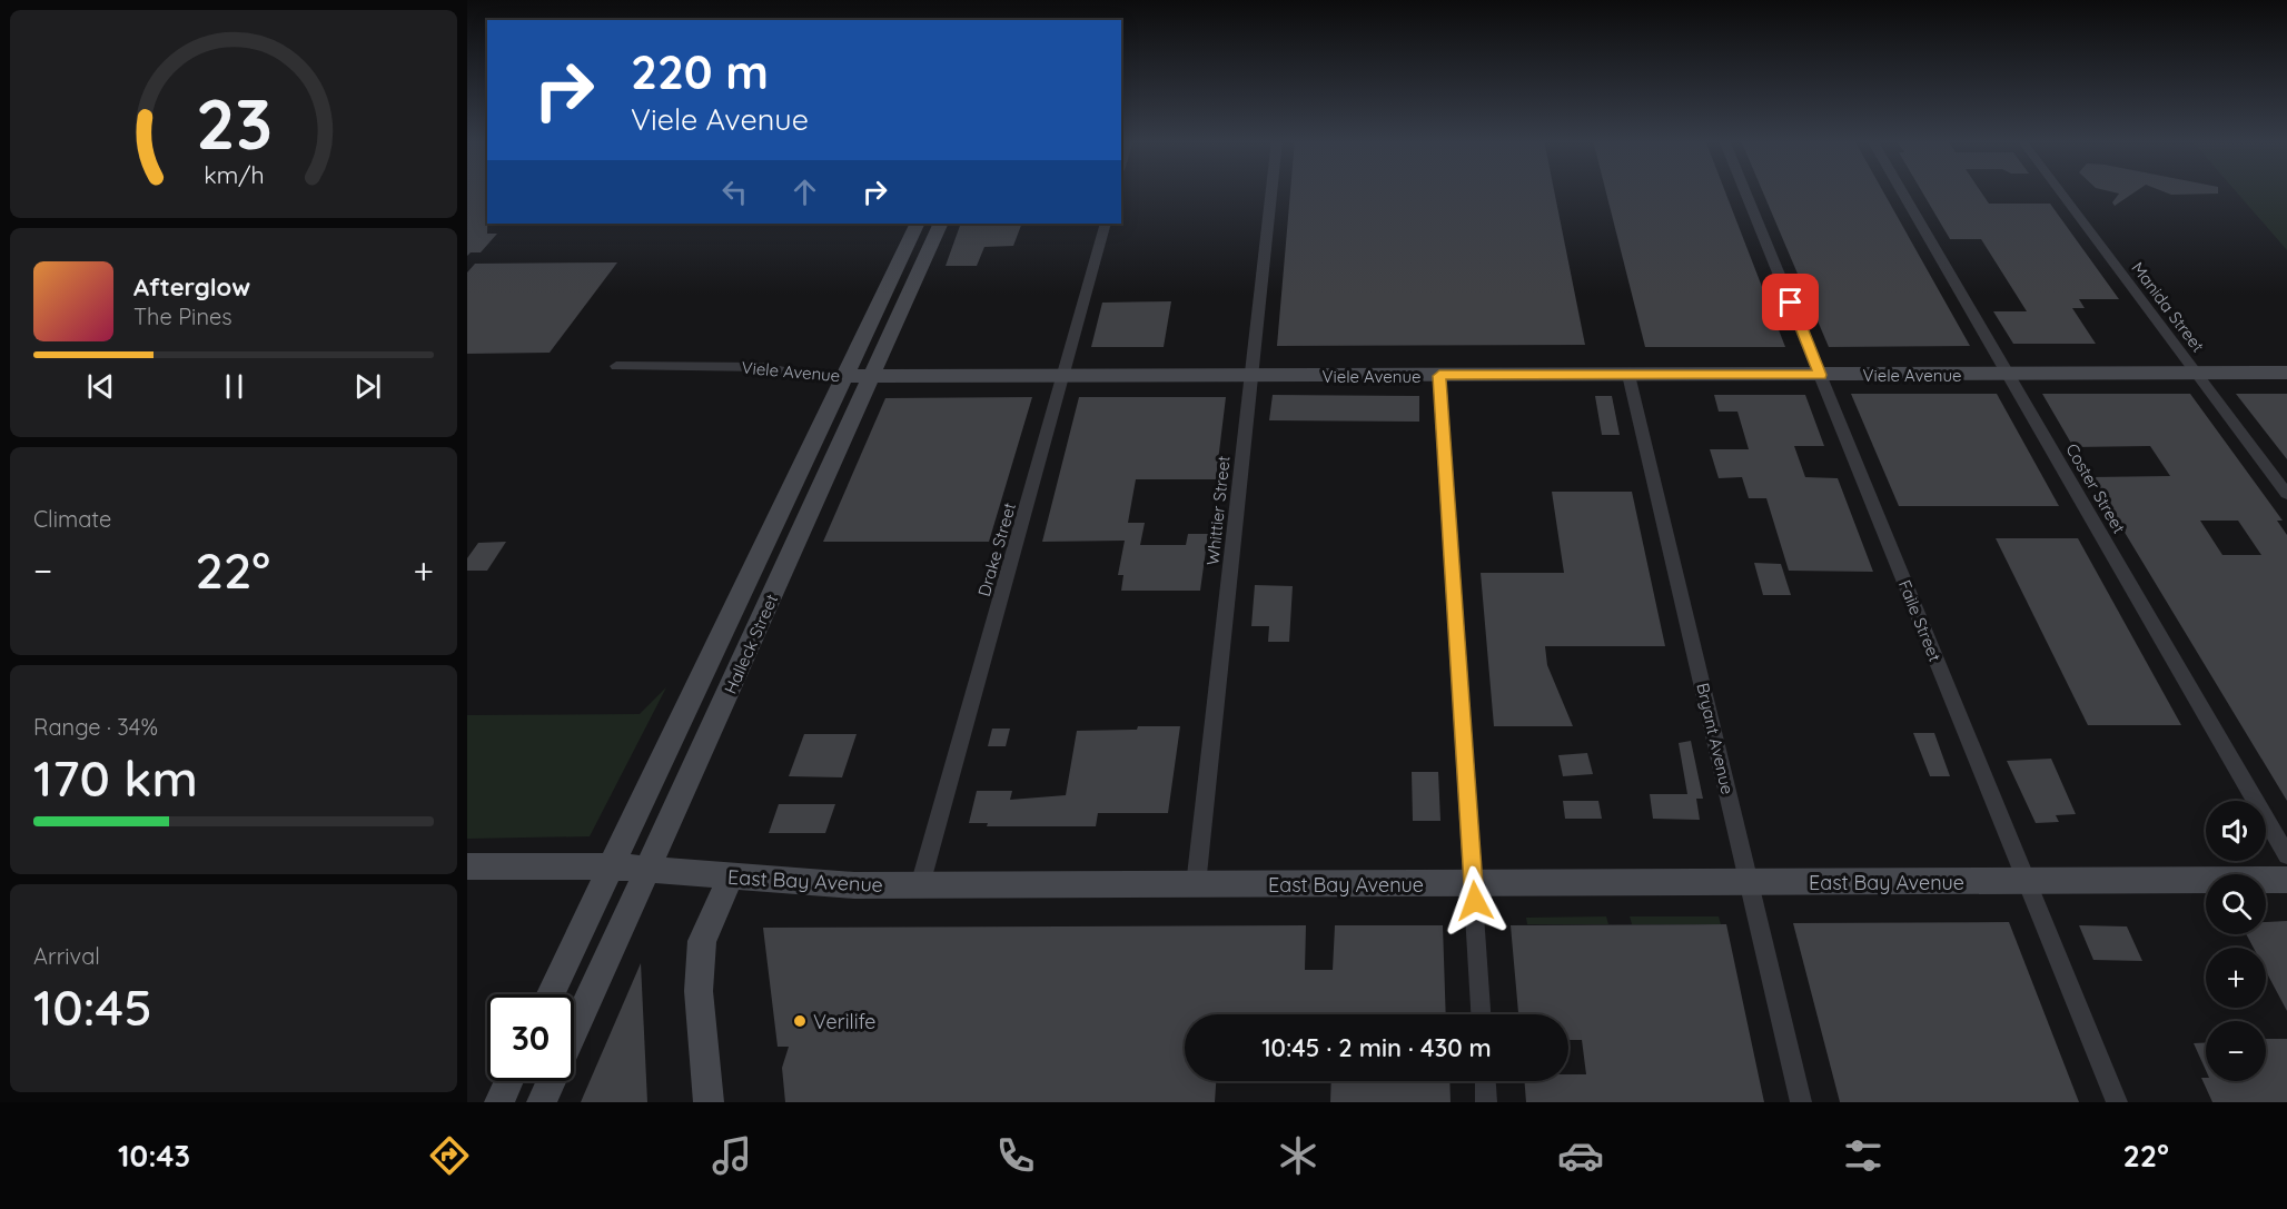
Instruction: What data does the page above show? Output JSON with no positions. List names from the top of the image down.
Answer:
{
  "streets": {
    "main road": ["Viele Avenue", "Halleck Street", "East Bay Avenue"],
    "street": [
      "Manida Street",
      "Coster Street",
      "Whittier Street",
      "Drake Street",
      "Faile Street",
      "Bryant Avenue"
    ]
  },
  "crossings": [
    ["Manida Street", "Viele Avenue"],
    ["Viele Avenue", "Coster Street"],
    ["Viele Avenue", "Whittier Street"],
    ["Viele Avenue", "Drake Street"],
    ["Viele Avenue", "Faile Street"],
    ["Viele Avenue", "Halleck Street"],
    ["Viele Avenue", "Bryant Avenue"],
    ["Whittier Street", "East Bay Avenue"],
    ["Drake Street", "East Bay Avenue"],
    ["Faile Street", "East Bay Avenue"],
    ["Halleck Street", "East Bay Avenue"],
    ["Bryant Avenue", "East Bay Avenue"]
  ],
  "places": ["Verilife"],
  "page": {
    "turn": ["220 m", "Viele Avenue"],
    "song": ["Afterglow", "The Pines"],
    "tile": [
      "Climate",
      ["Range · 34%", "170 km"],
      ["Arrival", "10:45"]
    ],
    "heat": ["−", "22°", "+"],
    "map_buttons": ["+", "−"],
    "limit": "30",
    "trip": "10:45 · 2 min · 430 m",
    "tabs": ["10:43", "22°"],
    "gauge": ["23", "km/h"]
  }
}
